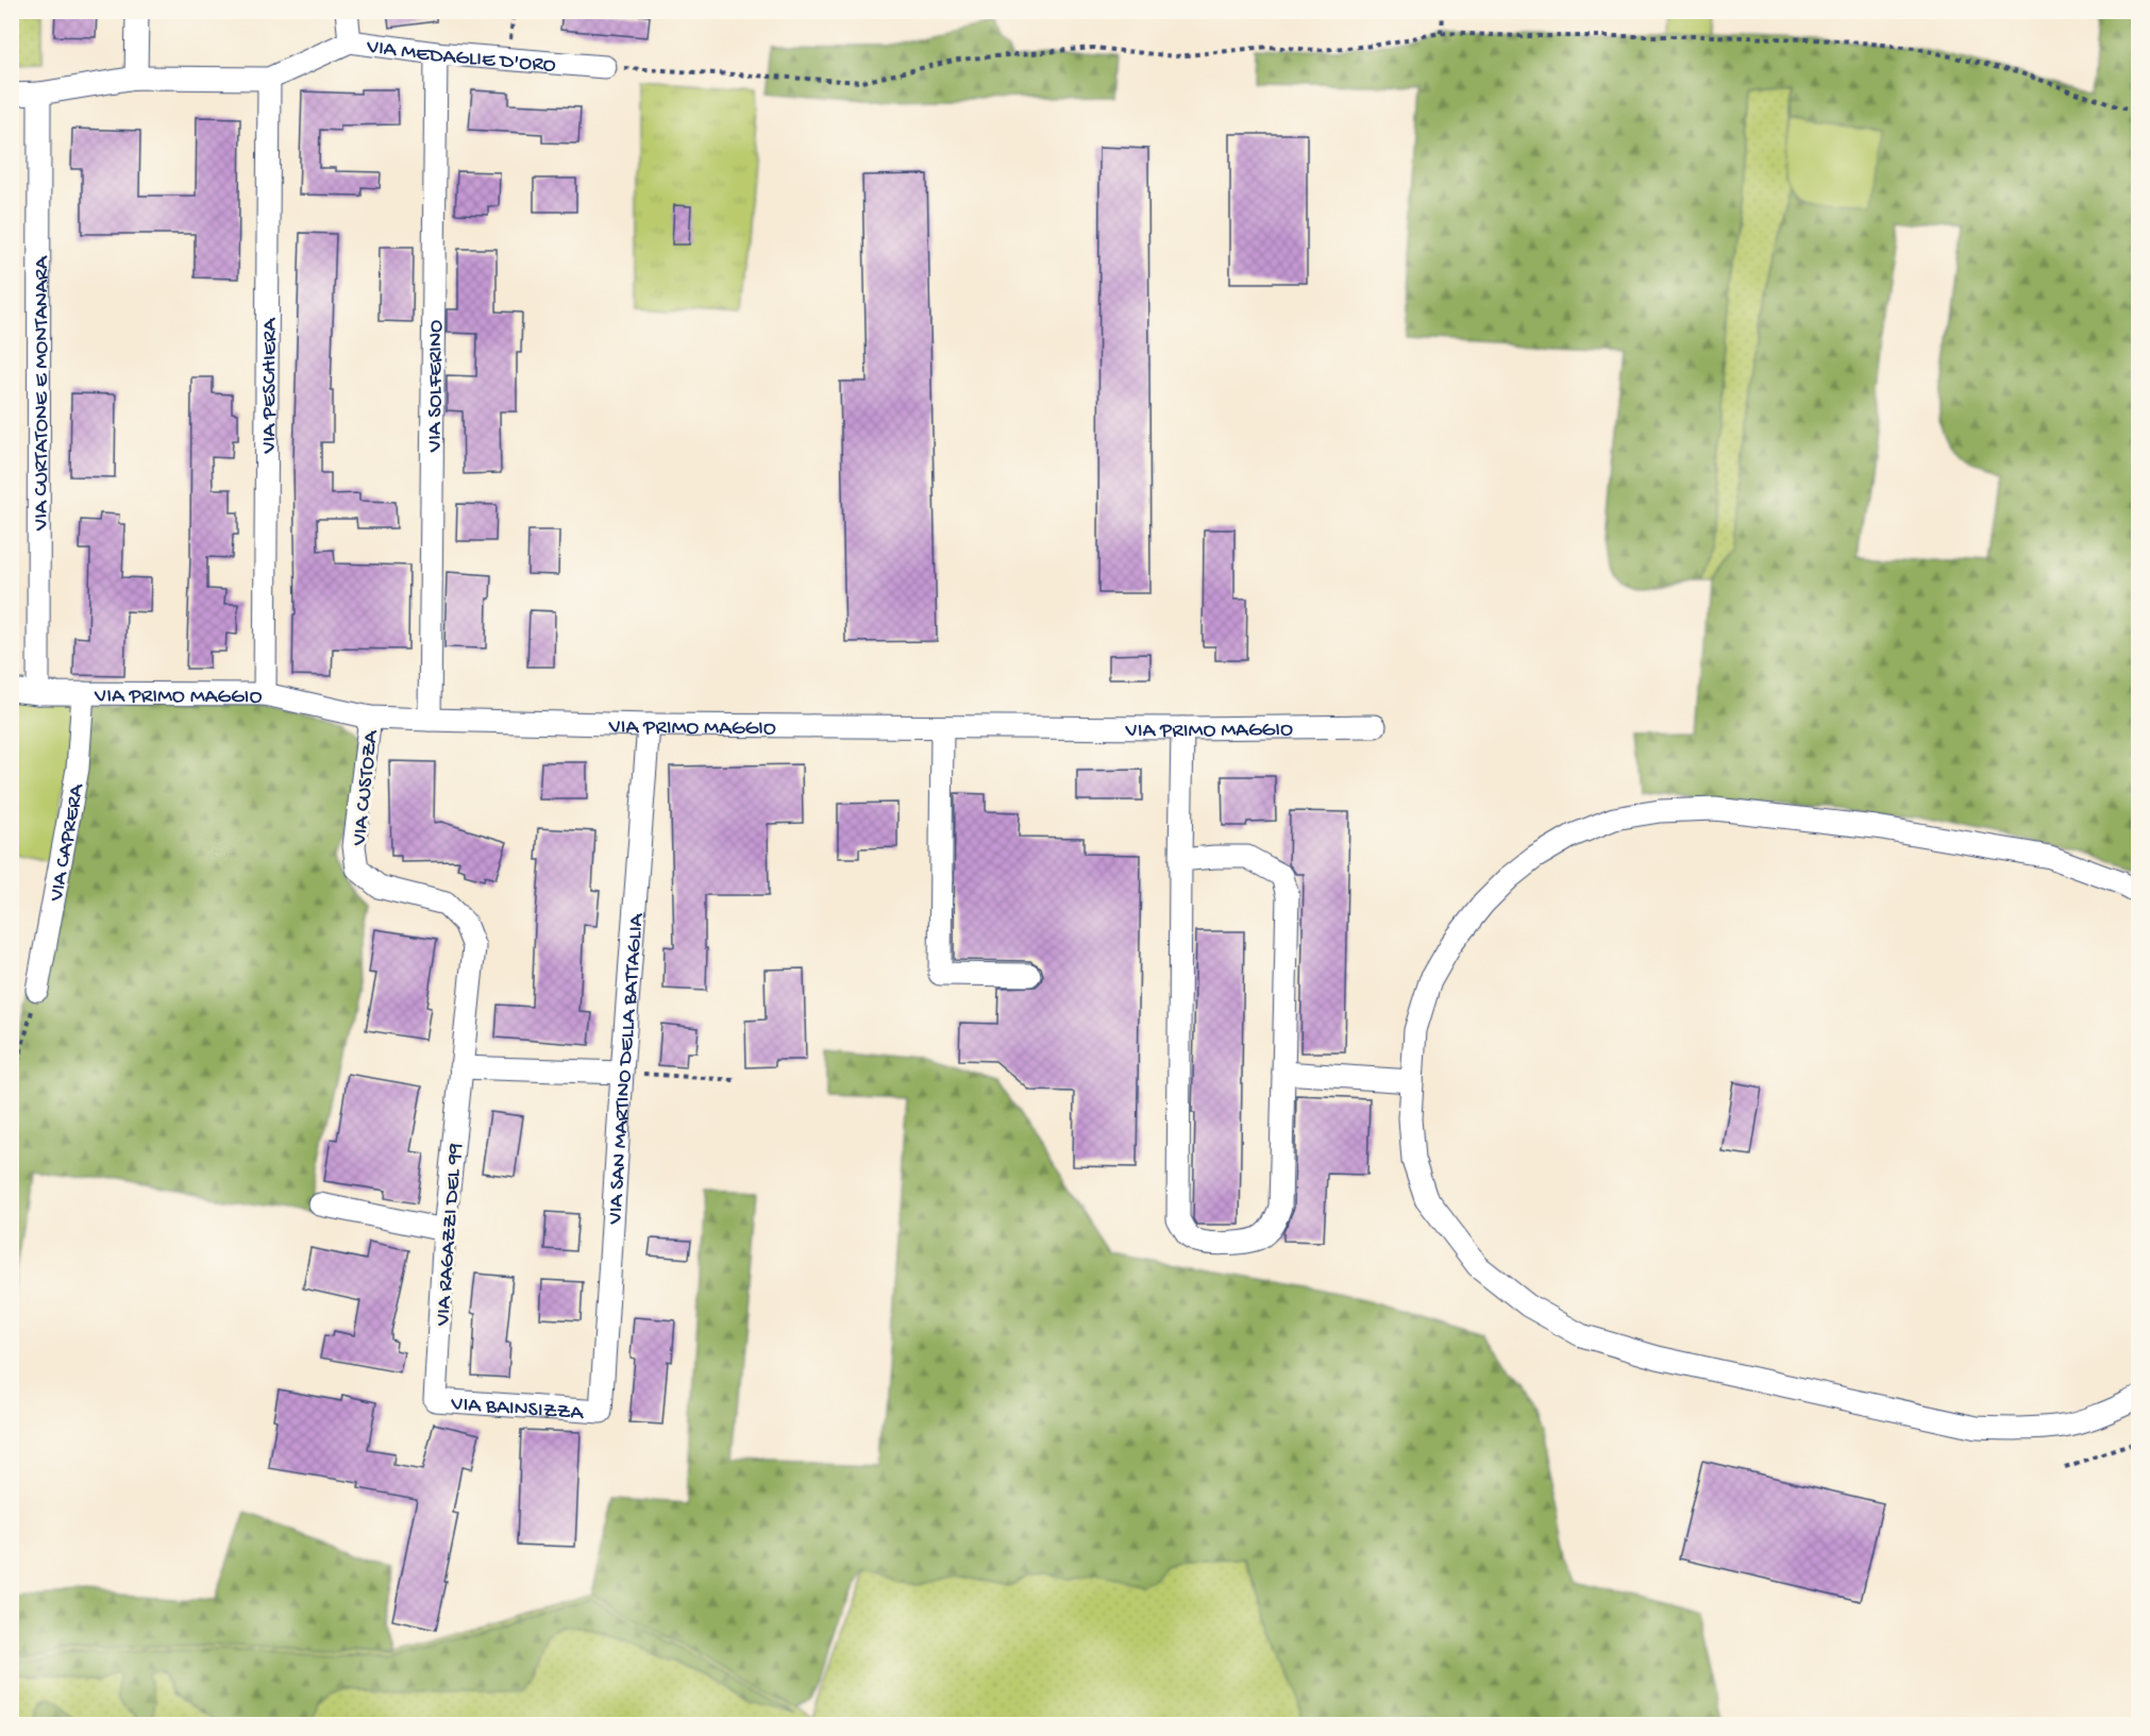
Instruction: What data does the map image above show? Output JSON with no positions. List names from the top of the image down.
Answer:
{
  "streets": {
    "street": [
      "VIA MEDAGLIE D'ORO",
      "VIA PESCHIERA",
      "VIA SOLFERINO",
      "VIA CURTATONE E MONTANARA",
      "VIA PRIMO MAGGIO",
      "VIA CUSTOZA",
      "VIA CAPRERA",
      "VIA SAN MARTINO DELLA BATTAGLIA",
      "VIA RAGAZZI DEL 99",
      "VIA BAINSIZZA"
    ]
  },
  "crossings": [
    ["VIA MEDAGLIE D'ORO", "VIA SOLFERINO"],
    ["VIA PESCHIERA", "VIA PRIMO MAGGIO"],
    ["VIA SOLFERINO", "VIA PRIMO MAGGIO"],
    ["VIA CURTATONE E MONTANARA", "VIA PRIMO MAGGIO"],
    ["VIA PRIMO MAGGIO", "VIA CUSTOZA"],
    ["VIA PRIMO MAGGIO", "VIA CAPRERA"],
    ["VIA PRIMO MAGGIO", "VIA SAN MARTINO DELLA BATTAGLIA"],
    ["VIA CUSTOZA", "VIA RAGAZZI DEL 99"],
    ["VIA SAN MARTINO DELLA BATTAGLIA", "VIA BAINSIZZA"],
    ["VIA RAGAZZI DEL 99", "VIA BAINSIZZA"]
  ]
}
